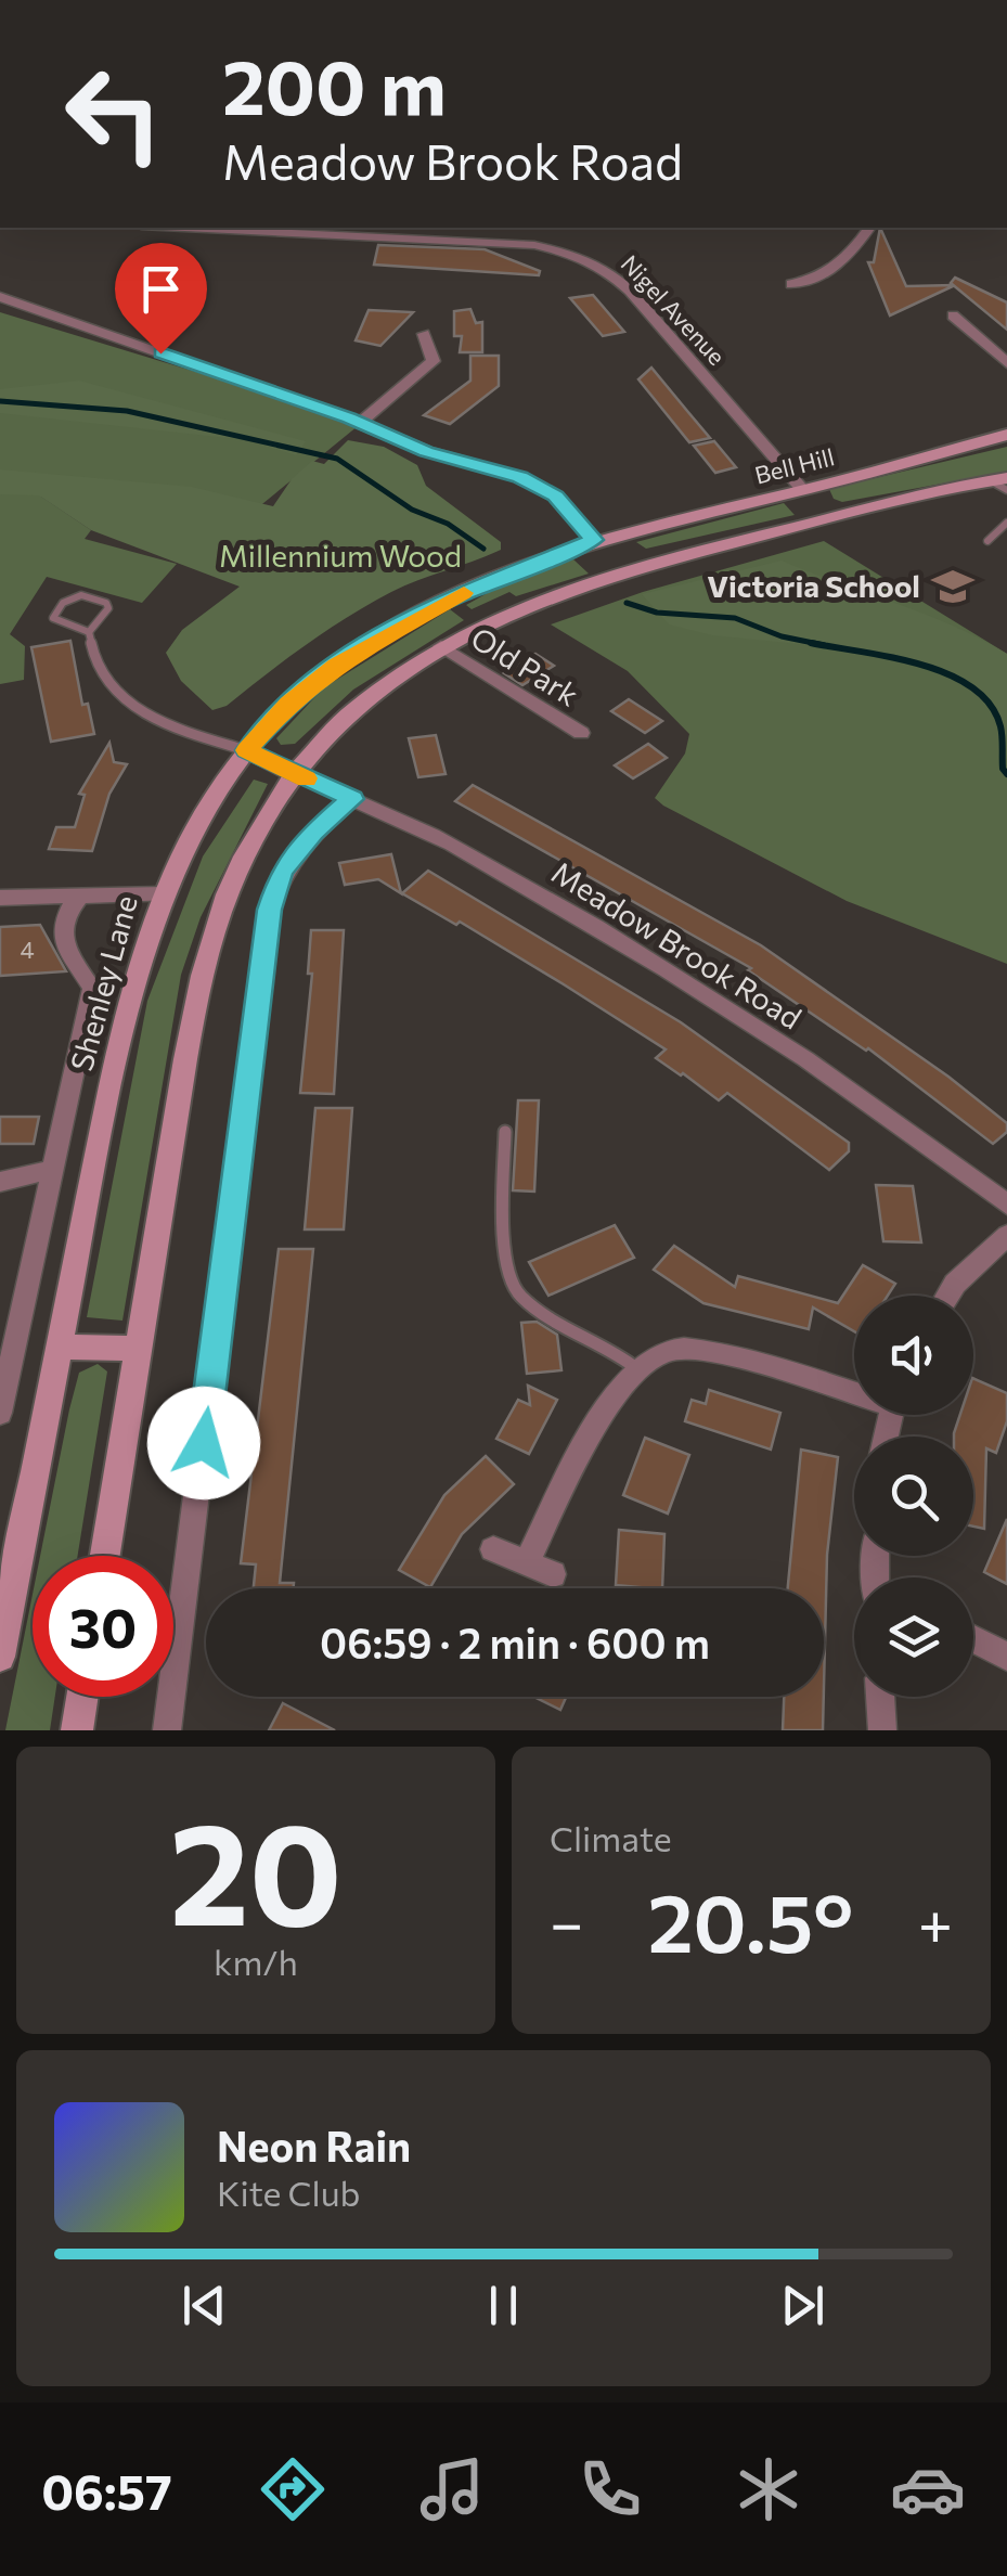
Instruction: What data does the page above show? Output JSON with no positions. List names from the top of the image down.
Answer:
{
  "streets": {
    "main road": ["Bell Hill", "Shenley Lane"],
    "street": ["Nigel Avenue", "Old Park", "Meadow Brook Road"]
  },
  "crossings": [
    ["Nigel Avenue", "Bell Hill"],
    ["Bell Hill", "Shenley Lane"]
  ],
  "parks": ["Millennium Wood"],
  "places": {
    "school or university": ["Victoria School"]
  },
  "house_numbers": ["4"],
  "page": {
    "turn": ["200 m", "Meadow Brook Road"],
    "limit": "30",
    "trip": "06:59 · 2 min · 600 m",
    "tile": [
      ["20", "km/h"],
      "Climate"
    ],
    "heat": ["−", "20.5°", "+"],
    "song": ["Neon Rain", "Kite Club"],
    "tabs": "06:57"
  }
}
